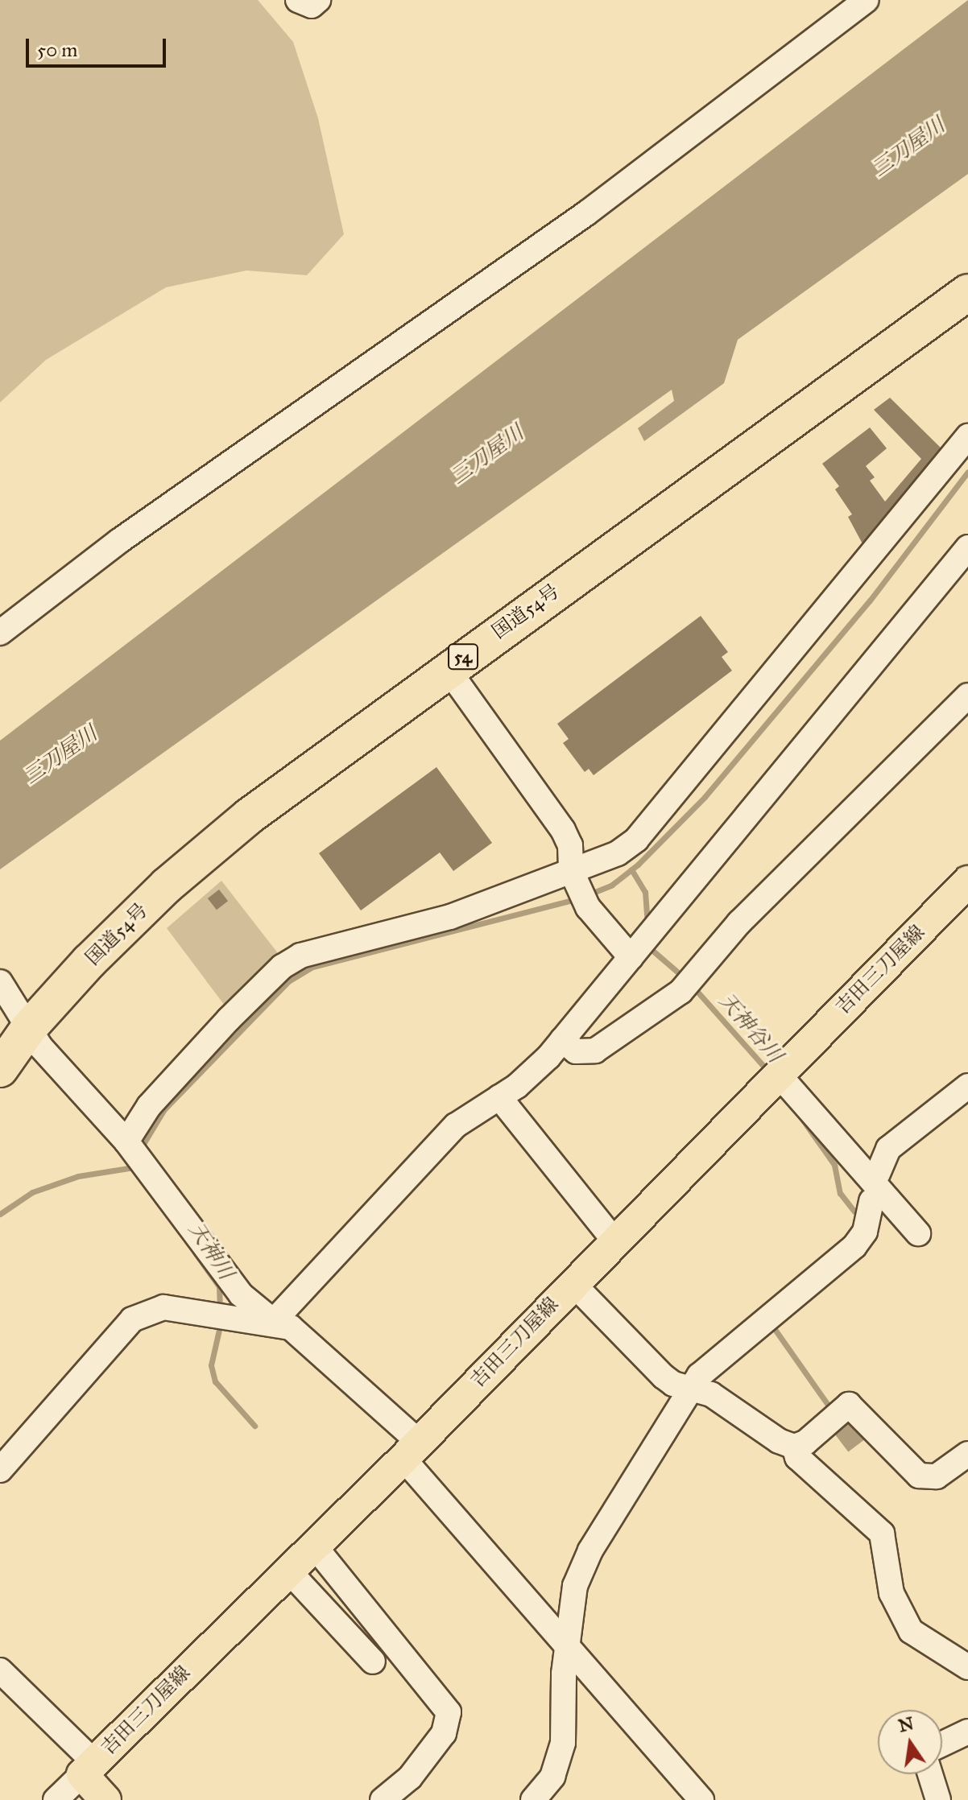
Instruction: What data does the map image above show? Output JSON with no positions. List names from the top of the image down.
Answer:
{
  "streets": {
    "highway": ["国道54号", "54"],
    "main road": ["吉田三刀屋線"]
  },
  "water": ["三刀屋川", "天神谷川", "天神川"],
  "scale_bar": "50 m",
  "north": "top"
}
